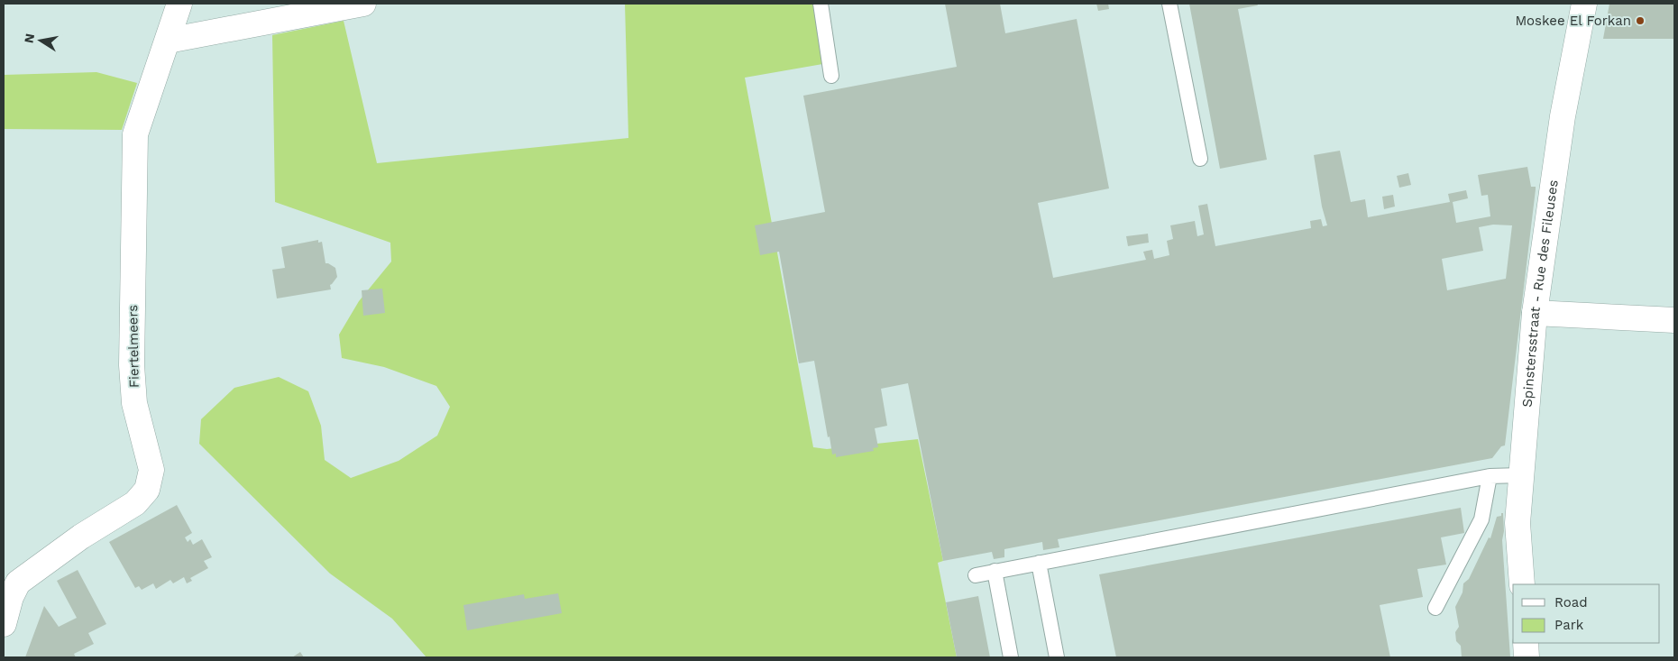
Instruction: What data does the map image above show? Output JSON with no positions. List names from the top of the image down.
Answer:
{
  "streets": {
    "street": ["Spinstersstraat - Rue des Fileuses", "Fiertelmeers"]
  },
  "places": ["Moskee El Forkan"],
  "legend": ["Road", "Park"],
  "north": "left"
}
